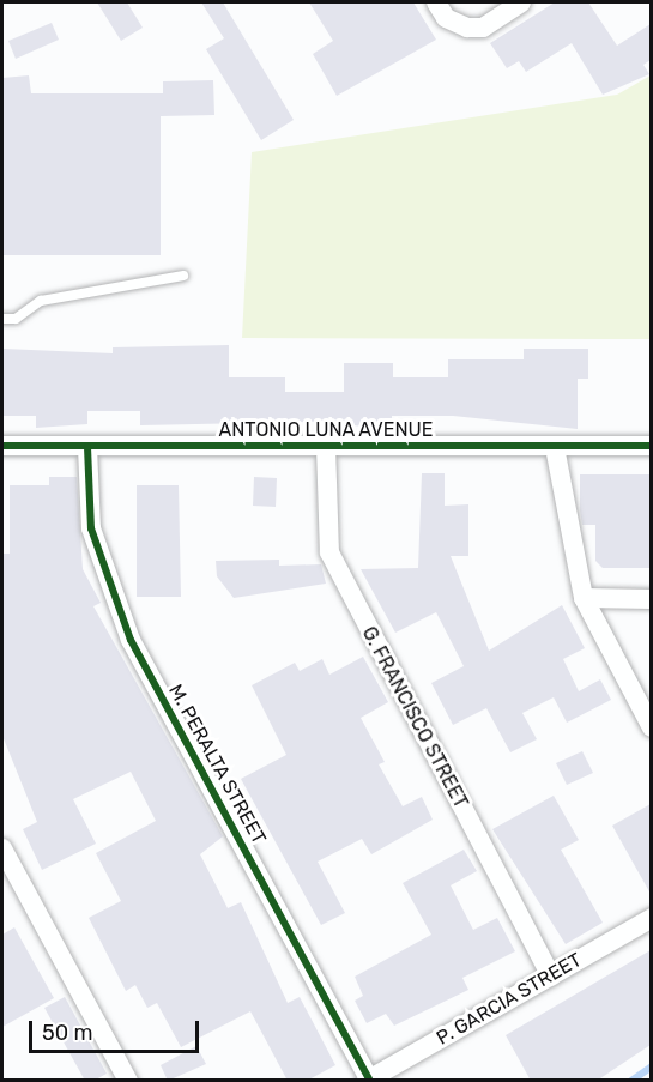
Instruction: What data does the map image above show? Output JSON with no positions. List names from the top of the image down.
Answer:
{
  "streets": {
    "street": [
      "ANTONIO LUNA AVENUE",
      "G. FRANCISCO STREET",
      "M. PERALTA STREET",
      "P. GARCIA STREET"
    ]
  },
  "crossings": [
    ["ANTONIO LUNA AVENUE", "G. FRANCISCO STREET"],
    ["ANTONIO LUNA AVENUE", "M. PERALTA STREET"],
    ["G. FRANCISCO STREET", "P. GARCIA STREET"],
    ["M. PERALTA STREET", "P. GARCIA STREET"]
  ],
  "scale_bar": "50 m"
}
